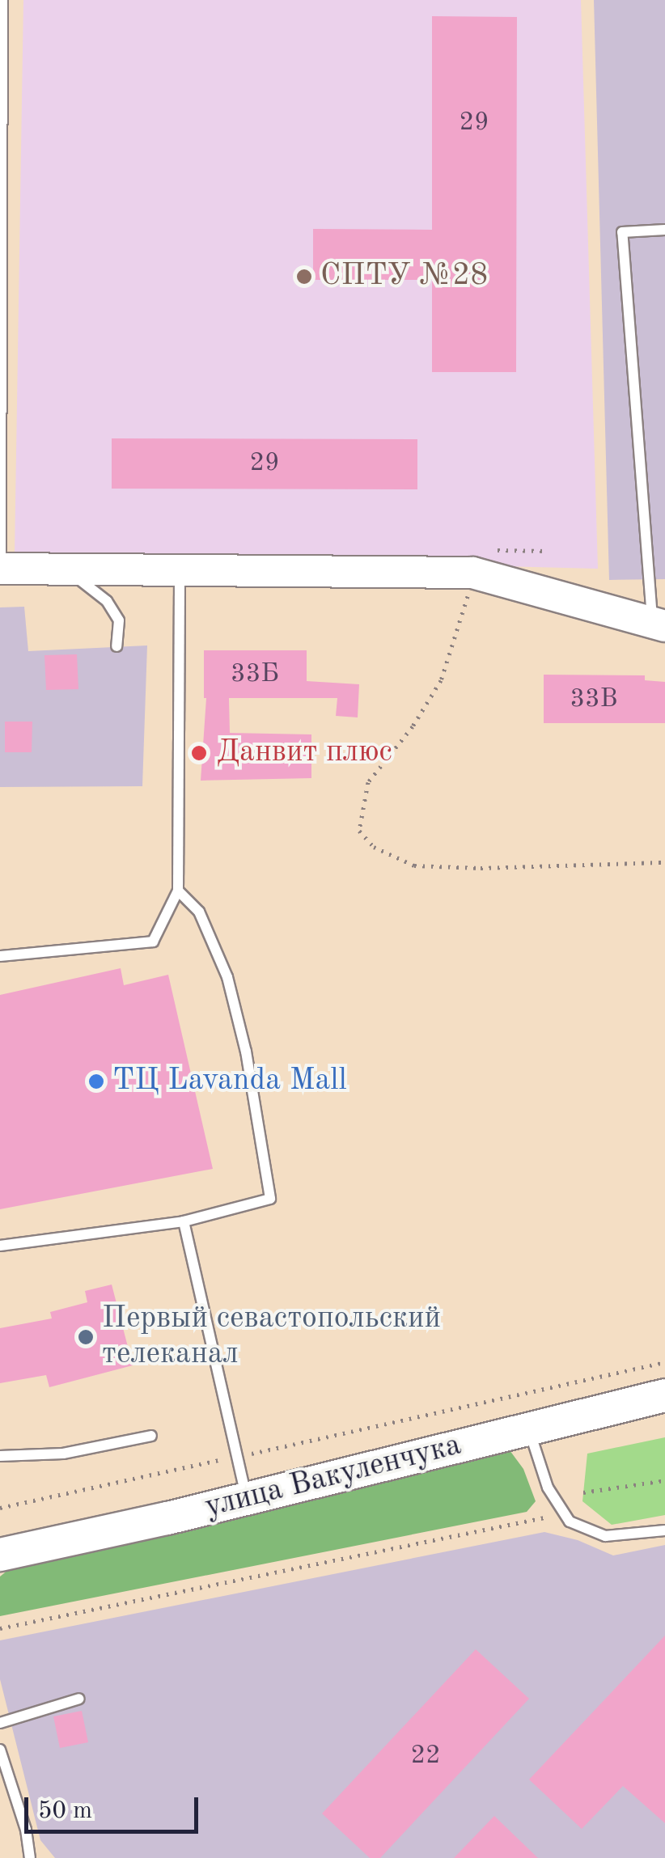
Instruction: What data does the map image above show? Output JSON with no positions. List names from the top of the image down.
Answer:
{
  "streets": {
    "main road": ["улица Вакуленчука"]
  },
  "places": [
    "СПТУ №28",
    "Данвит плюс",
    "ТЦ Lavanda Mall",
    "Первый севастопольский телеканал"
  ],
  "house_numbers": [
    "29",
    "29",
    "33Б",
    "33В",
    "22"
  ],
  "scale_bar": "50 m"
}
